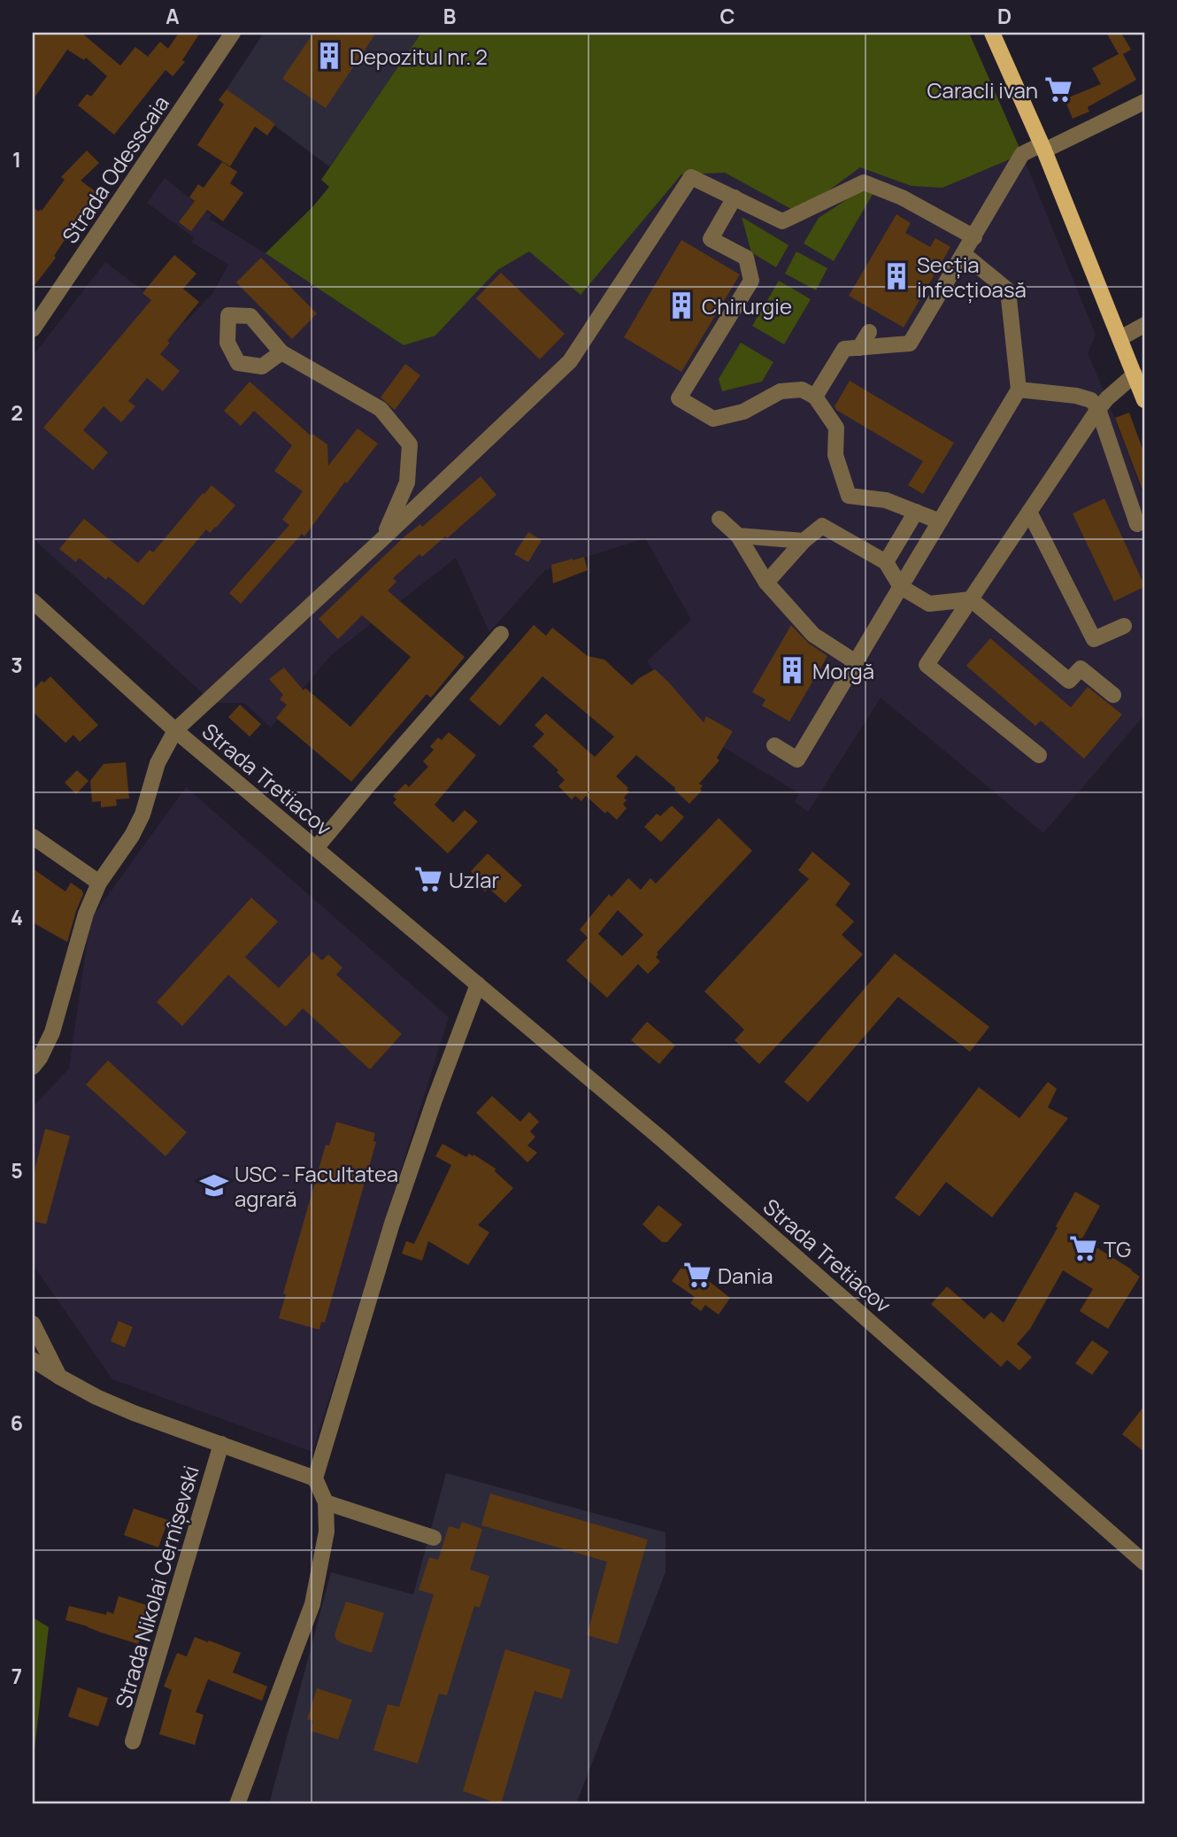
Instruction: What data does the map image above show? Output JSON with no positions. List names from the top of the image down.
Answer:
{
  "streets": {
    "street": ["Strada Odesscaia", "Strada Tretiacov", "Strada Nikolai Cernîșevski"]
  },
  "places": {
    "building": [
      "Depozitul nr. 2",
      "Secția infecțioasă",
      "Chirurgie",
      "Morgă"
    ],
    "supermarket": [
      "Caracli ivan",
      "Uzlar",
      "TG",
      "Dania"
    ],
    "school or university": ["USC - Facultatea agrară"]
  },
  "grid": {
    "columns": [
      "A",
      "B",
      "C",
      "D"
    ],
    "rows": [
      "1",
      "2",
      "3",
      "4",
      "5",
      "6",
      "7"
    ]
  }
}
